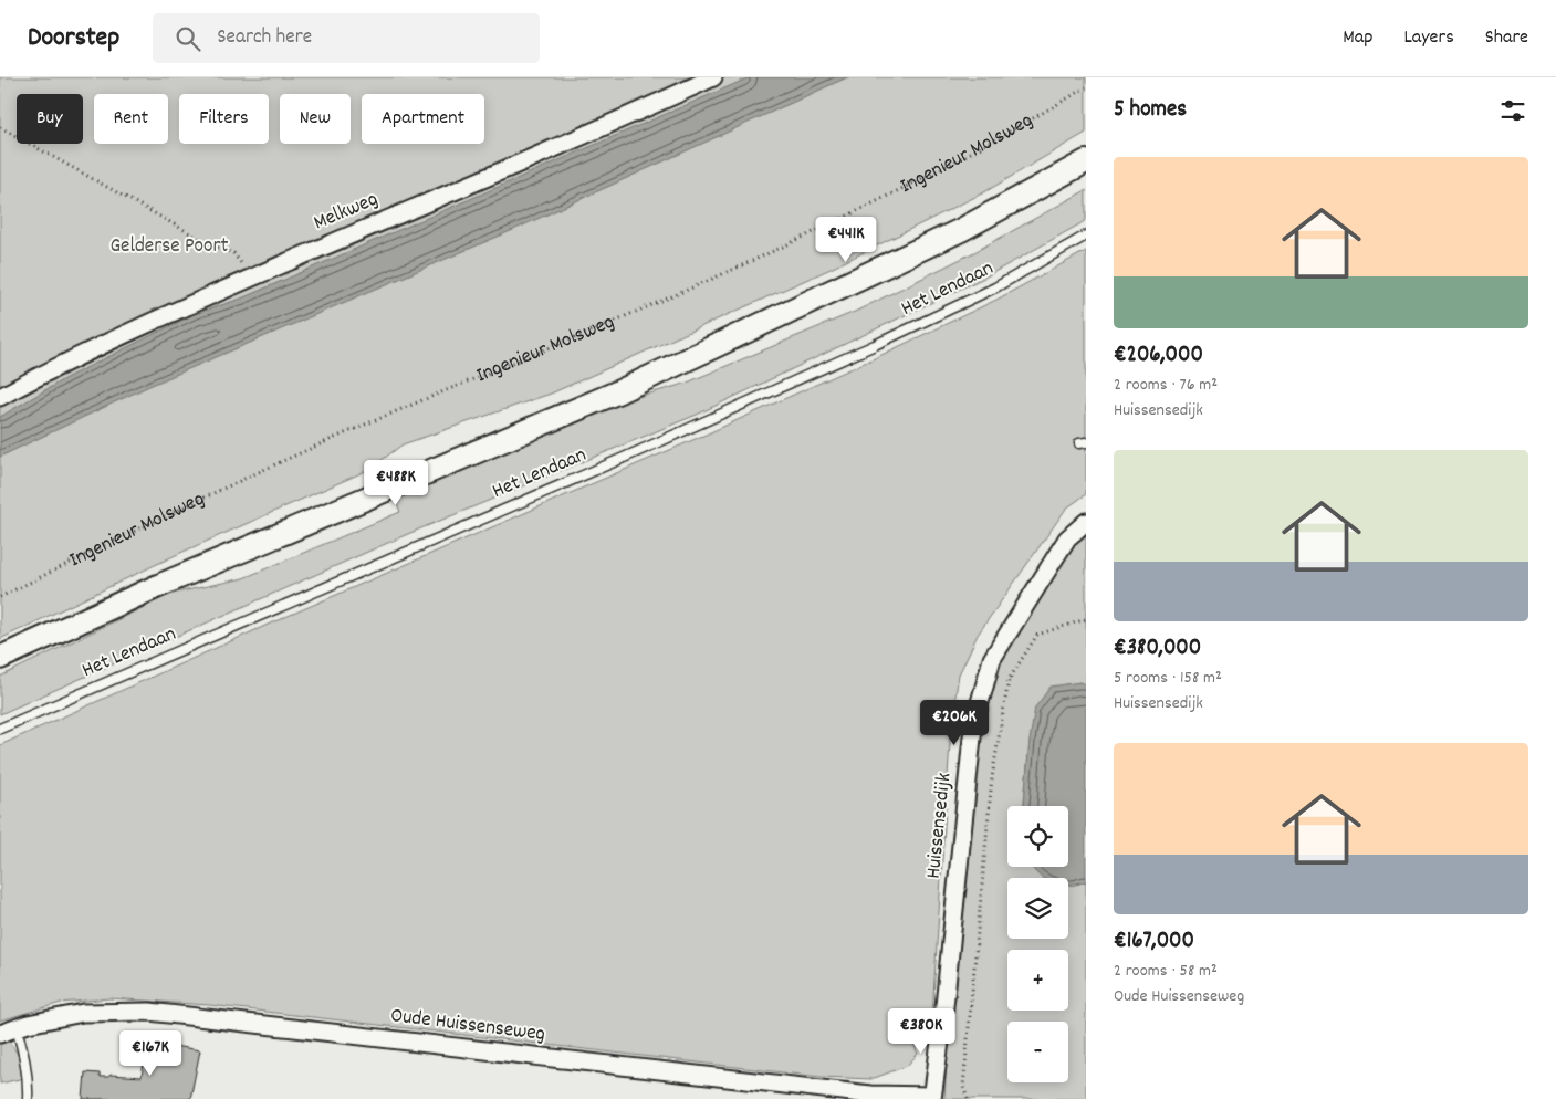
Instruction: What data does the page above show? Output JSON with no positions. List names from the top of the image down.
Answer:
{
  "streets": {
    "street": ["Melkweg", "Huissensedijk", "Oude Huissenseweg"],
    "lane": ["Het Lendaan"],
    "path": ["Ingenieur Molsweg"]
  },
  "crossings": [
    ["Huissensedijk", "Oude Huissenseweg"]
  ],
  "parks": ["Gelderse Poort"],
  "page": {
    "header": "Doorstep",
    "search": "Search here",
    "nav": ["Map", "Layers", "Share"],
    "heading": "5 homes",
    "chip": [
      "Buy",
      "Rent",
      "Filters",
      "New",
      "Apartment"
    ],
    "list": [
      {
        "name": "€206,000",
        "note": "2 rooms · 76 m² · Huissensedijk"
      },
      {
        "name": "€380,000",
        "note": "5 rooms · 158 m² · Huissensedijk"
      },
      {
        "name": "€167,000",
        "note": "2 rooms · 58 m² · Oude Huissenseweg"
      }
    ],
    "price": [
      "€441K",
      "€488K",
      "€206K",
      "€380K",
      "€167K"
    ],
    "map_buttons": ["+", "−"]
  }
}
